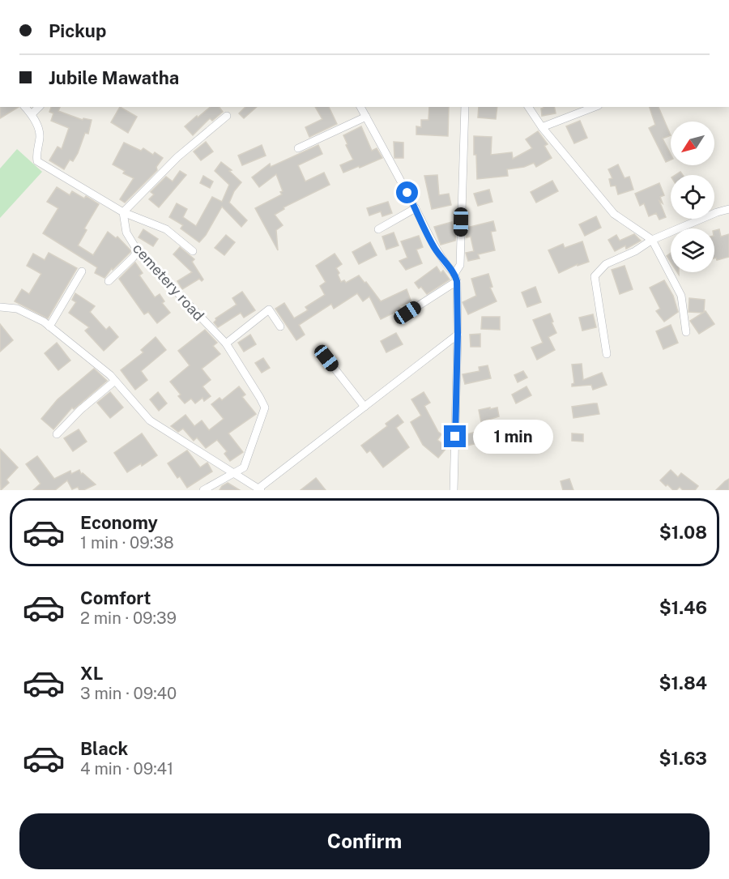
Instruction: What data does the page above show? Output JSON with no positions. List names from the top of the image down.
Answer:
{
  "streets": {
    "street": ["cemetery road"]
  },
  "north": "bottom left",
  "page": {
    "banner": ["Pickup", "Jubile Mawatha"],
    "bubble": "1 min",
    "list": [
      {
        "name": "Economy",
        "note": "1 min · 09:38",
        "value": "$1.08"
      },
      {
        "name": "Comfort",
        "note": "2 min · 09:39",
        "value": "$1.46"
      },
      {
        "name": "XL",
        "note": "3 min · 09:40",
        "value": "$1.84"
      },
      {
        "name": "Black",
        "note": "4 min · 09:41",
        "value": "$1.63"
      }
    ],
    "buttons": "Confirm"
  }
}
